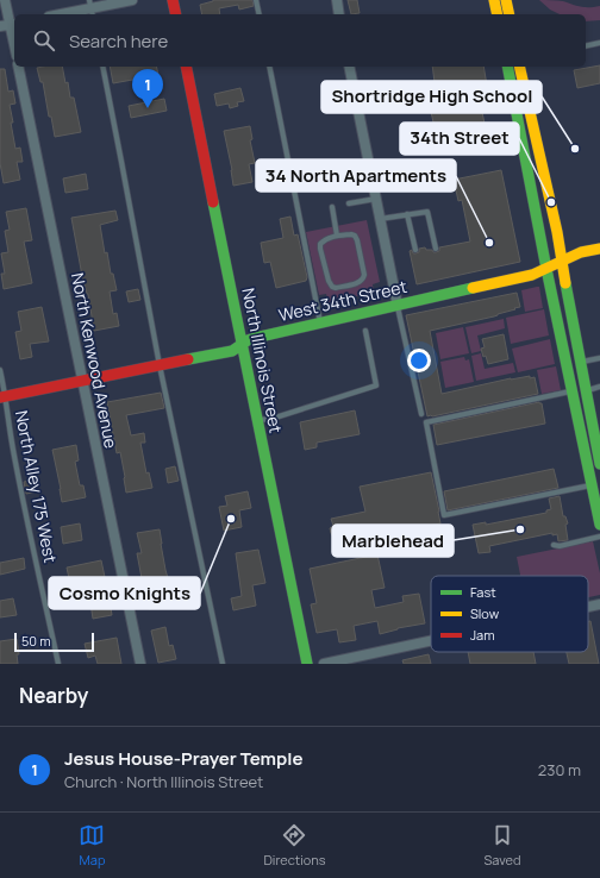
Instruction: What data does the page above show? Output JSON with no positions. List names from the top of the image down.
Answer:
{
  "streets": {
    "main road": ["West 34th Street", "North Illinois Street"],
    "street": ["North Kenwood Avenue"],
    "lane": ["North Alley 175 West"]
  },
  "crossings": [
    ["West 34th Street", "North Kenwood Avenue"],
    ["West 34th Street", "North Illinois Street"],
    ["West 34th Street", "North Alley 175 West"]
  ],
  "places": [
    "Shortridge High School",
    "34th Street",
    "34 North Apartments",
    "Cosmo Knights",
    "Marblehead"
  ],
  "legend": ["Fast", "Slow", "Jam"],
  "scale_bar": "50 m",
  "page": {
    "search": "Search here",
    "pins": "1",
    "scale": "50 m",
    "heading": "Nearby",
    "list": [
      {
        "mark": "1",
        "name": "Jesus House-Prayer Temple",
        "note": "Church · North Illinois Street",
        "value": "230 m"
      }
    ],
    "nav": ["Map", "Directions", "Saved"]
  }
}
